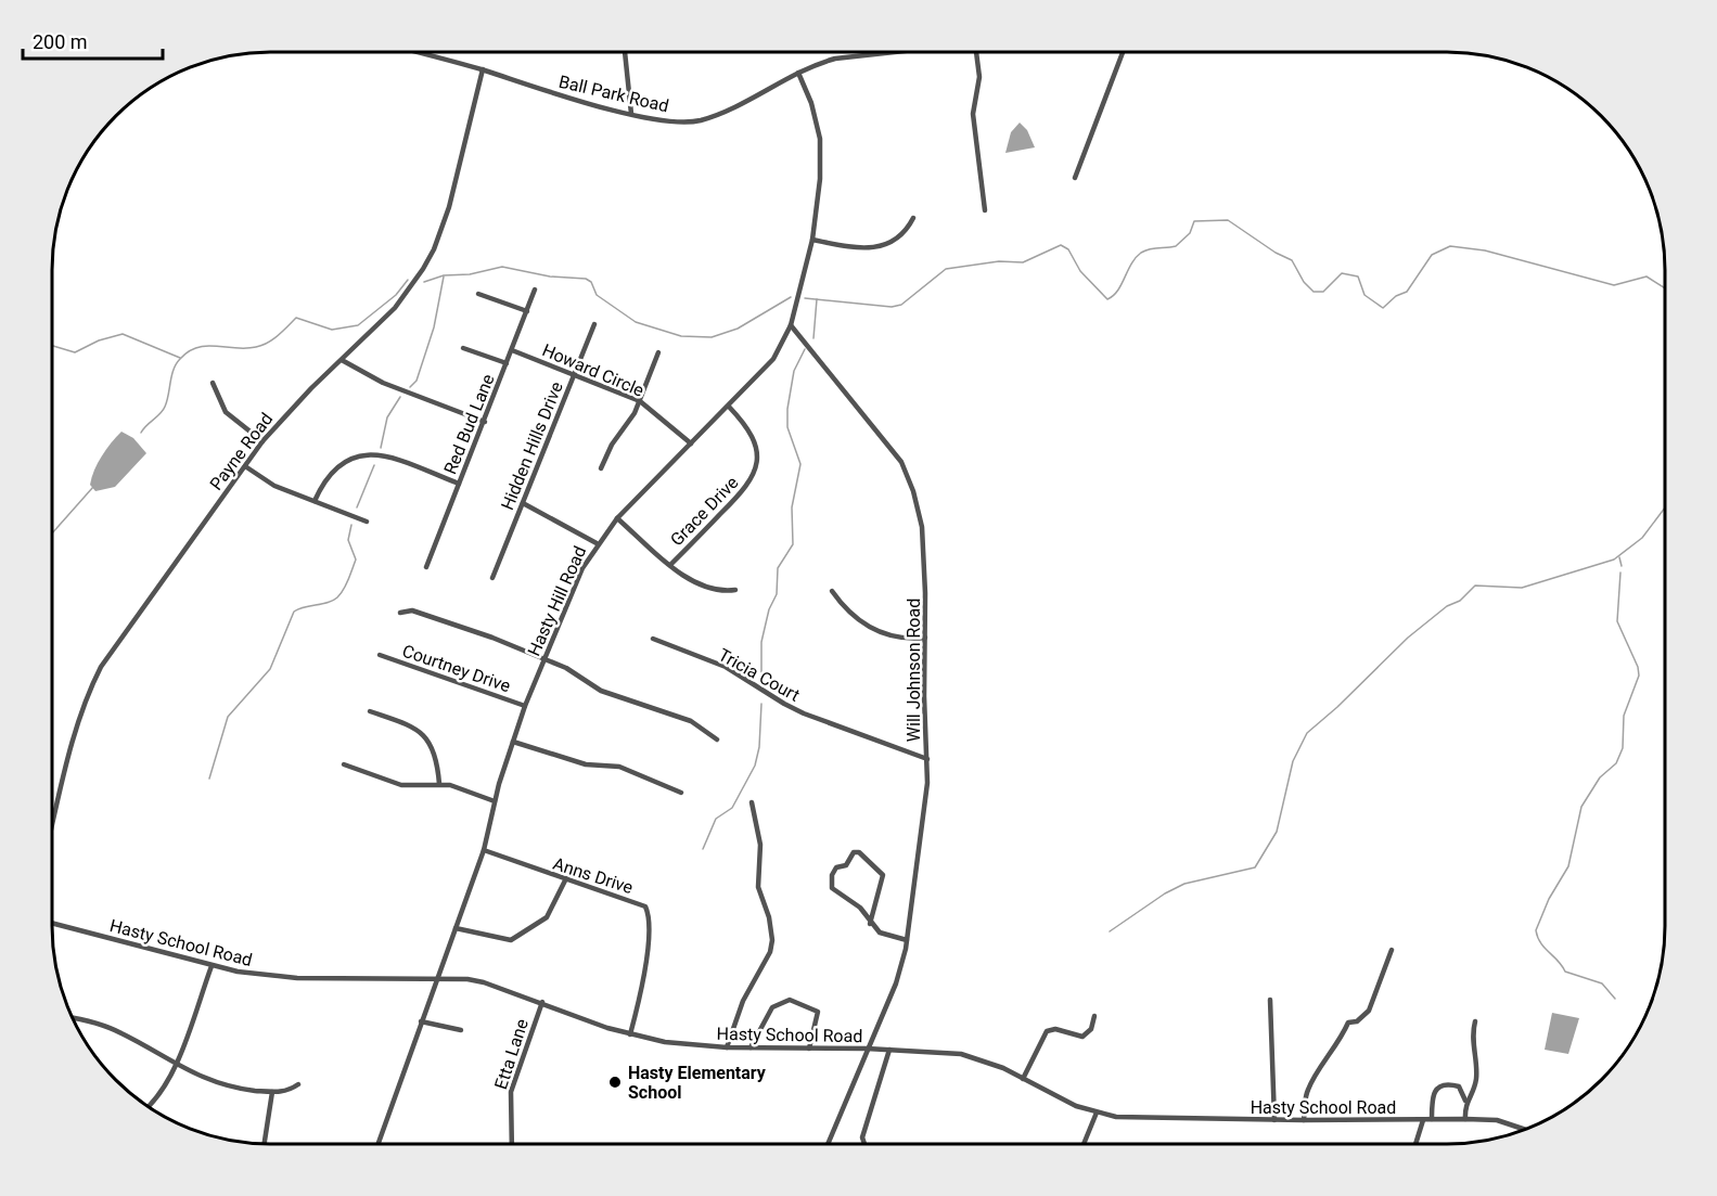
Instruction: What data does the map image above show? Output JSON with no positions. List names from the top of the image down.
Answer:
{
  "streets": {
    "street": [
      "Ball Park Road",
      "Howard Circle",
      "Red Bud Lane",
      "Hidden Hills Drive",
      "Payne Road",
      "Grace Drive",
      "Hasty Hill Road",
      "Courtney Drive",
      "Will Johnson Road",
      "Tricia Court",
      "Anns Drive",
      "Hasty School Road",
      "Etta Lane"
    ]
  },
  "crossings": [
    ["Ball Park Road", "Payne Road"],
    ["Ball Park Road", "Hasty Hill Road"],
    ["Howard Circle", "Red Bud Lane"],
    ["Howard Circle", "Hidden Hills Drive"],
    ["Howard Circle", "Hasty Hill Road"],
    ["Grace Drive", "Hasty Hill Road"],
    ["Hasty Hill Road", "Courtney Drive"],
    ["Hasty Hill Road", "Will Johnson Road"],
    ["Hasty Hill Road", "Anns Drive"],
    ["Hasty Hill Road", "Hasty School Road"],
    ["Will Johnson Road", "Tricia Court"],
    ["Will Johnson Road", "Hasty School Road"],
    ["Anns Drive", "Hasty School Road"],
    ["Hasty School Road", "Etta Lane"]
  ],
  "places": ["Hasty Elementary School"],
  "scale_bar": "200 m"
}
